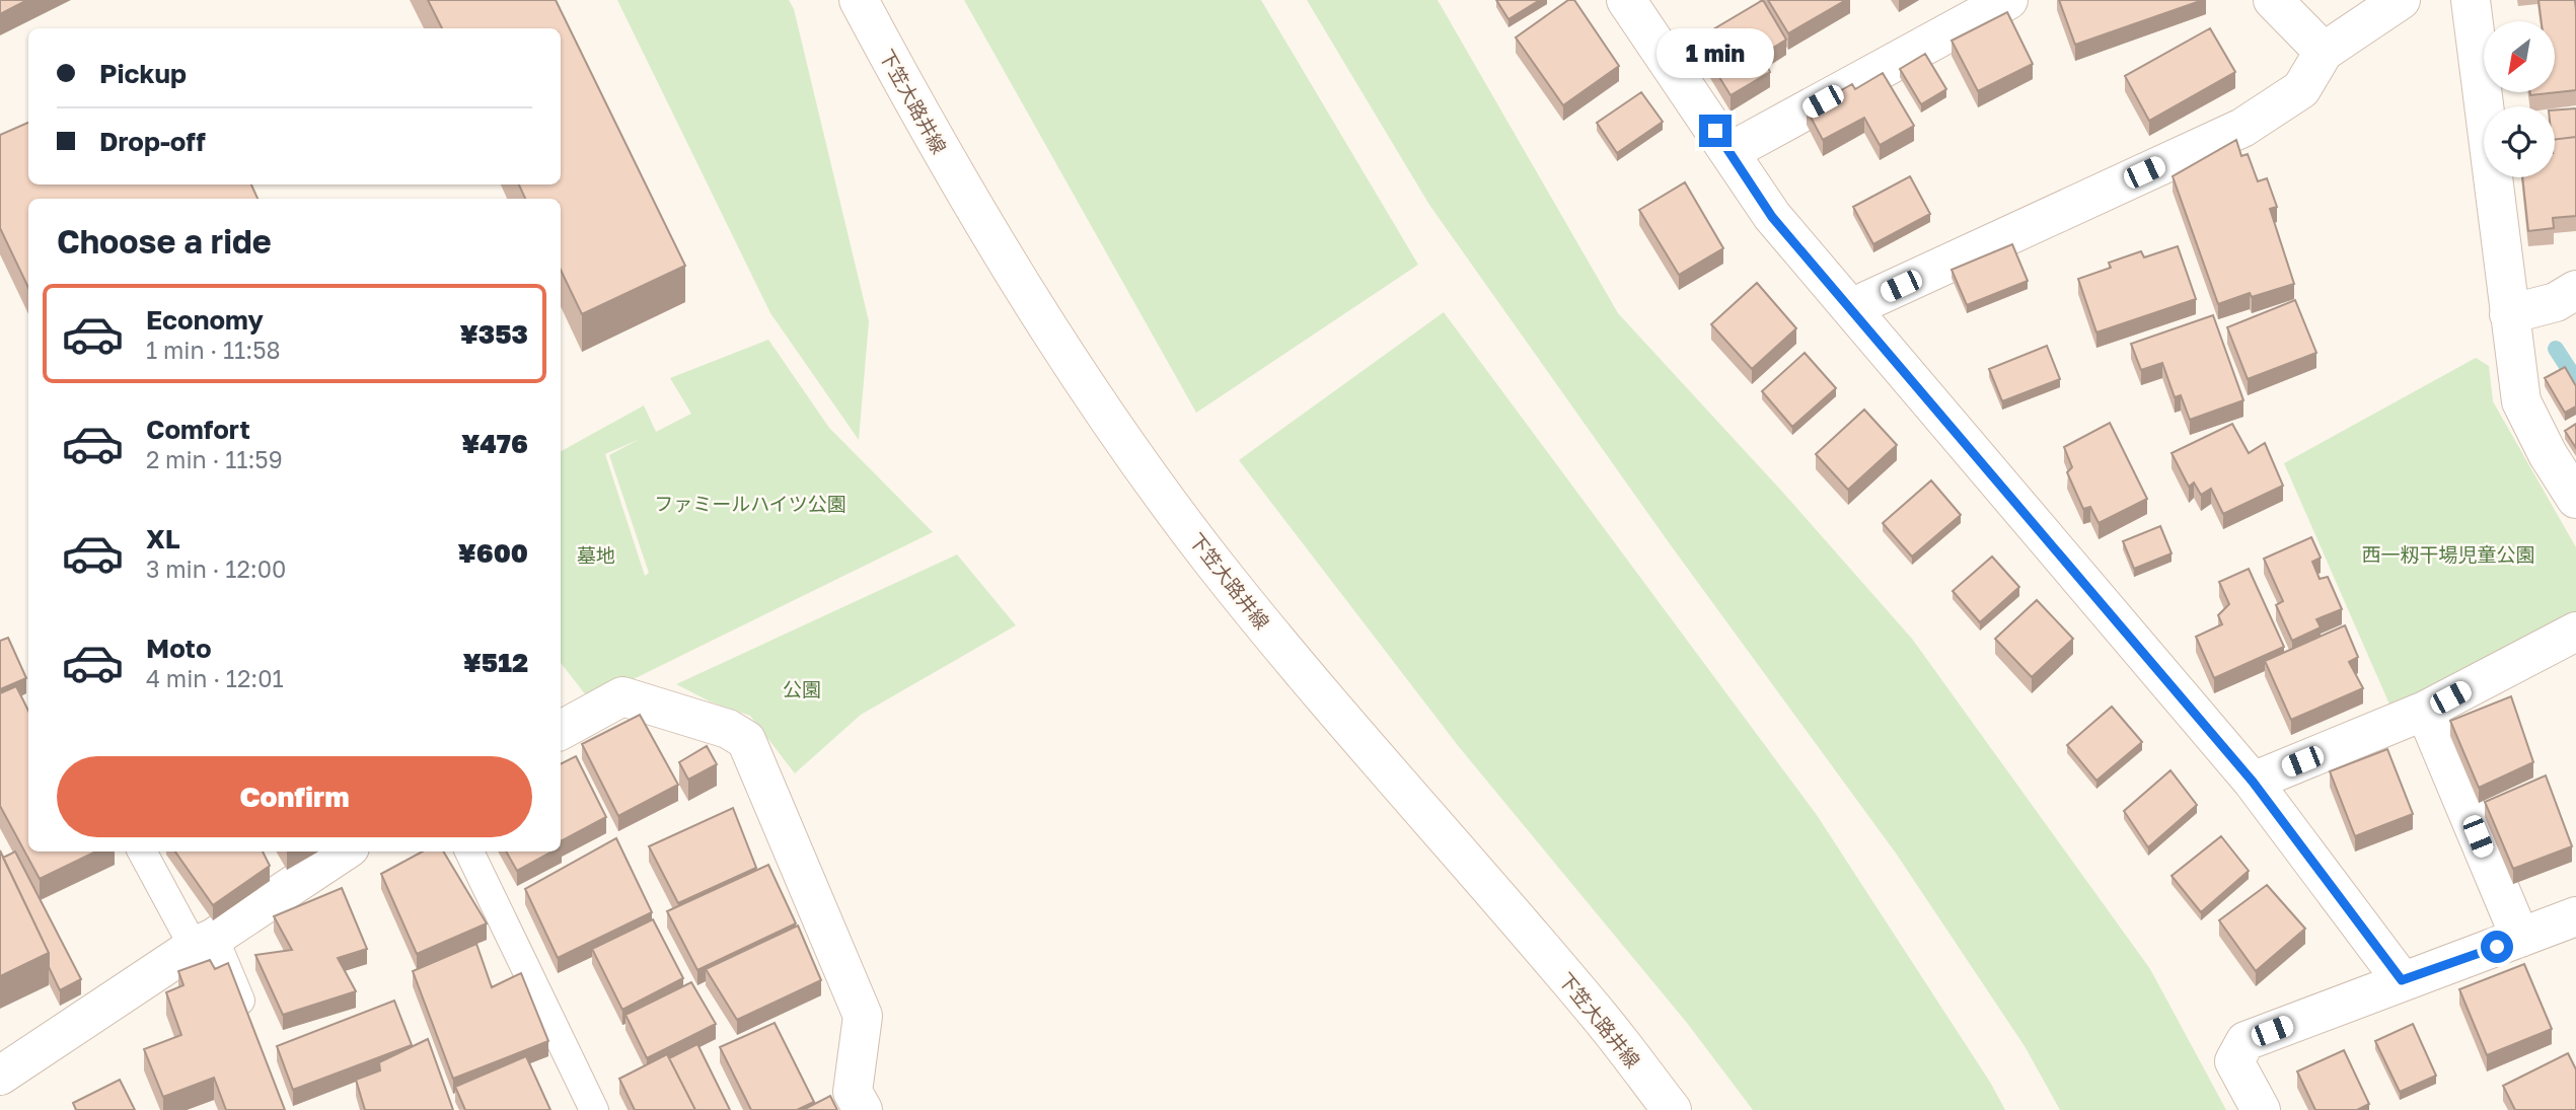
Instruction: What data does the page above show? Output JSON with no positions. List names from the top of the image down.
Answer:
{
  "streets": {
    "street": ["下笠大路井線"]
  },
  "parks": [
    "ファミールハイツ公園",
    "西一籾干場児童公園",
    "墓地",
    "公園"
  ],
  "north": "bottom left",
  "page": {
    "bubble": "1 min",
    "banner": ["Pickup", "Drop-off"],
    "heading": "Choose a ride",
    "list": [
      {
        "name": "Economy",
        "note": "1 min · 11:58",
        "value": "¥353"
      },
      {
        "name": "Comfort",
        "note": "2 min · 11:59",
        "value": "¥476"
      },
      {
        "name": "XL",
        "note": "3 min · 12:00",
        "value": "¥600"
      },
      {
        "name": "Moto",
        "note": "4 min · 12:01",
        "value": "¥512"
      }
    ],
    "buttons": "Confirm"
  }
}
